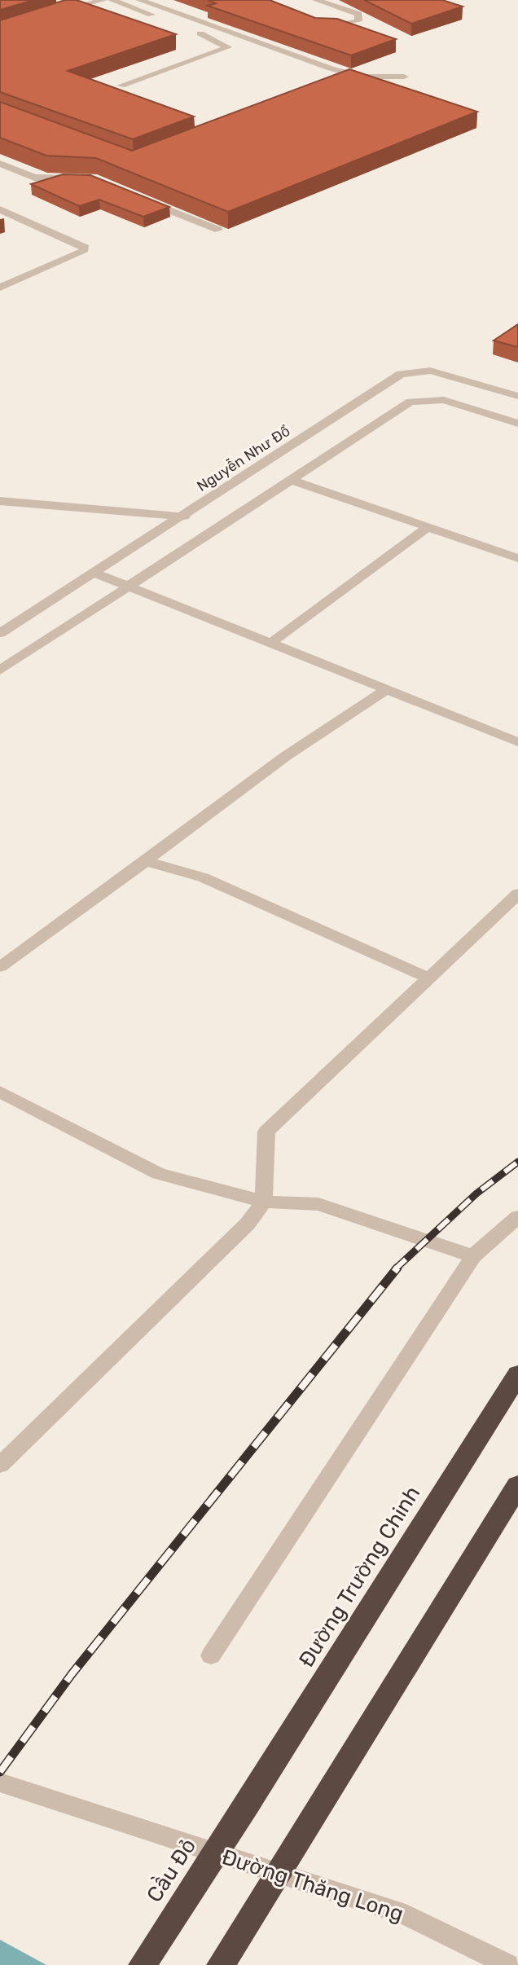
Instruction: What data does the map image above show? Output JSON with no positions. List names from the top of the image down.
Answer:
{
  "streets": {
    "highway": ["Đường Trường Chinh", "Cầu Đỏ"],
    "street": ["Nguyễn Như Đổ", "Đường Thăng Long"]
  },
  "crossings": [
    ["Đường Trường Chinh", "Cầu Đỏ"]
  ]
}
